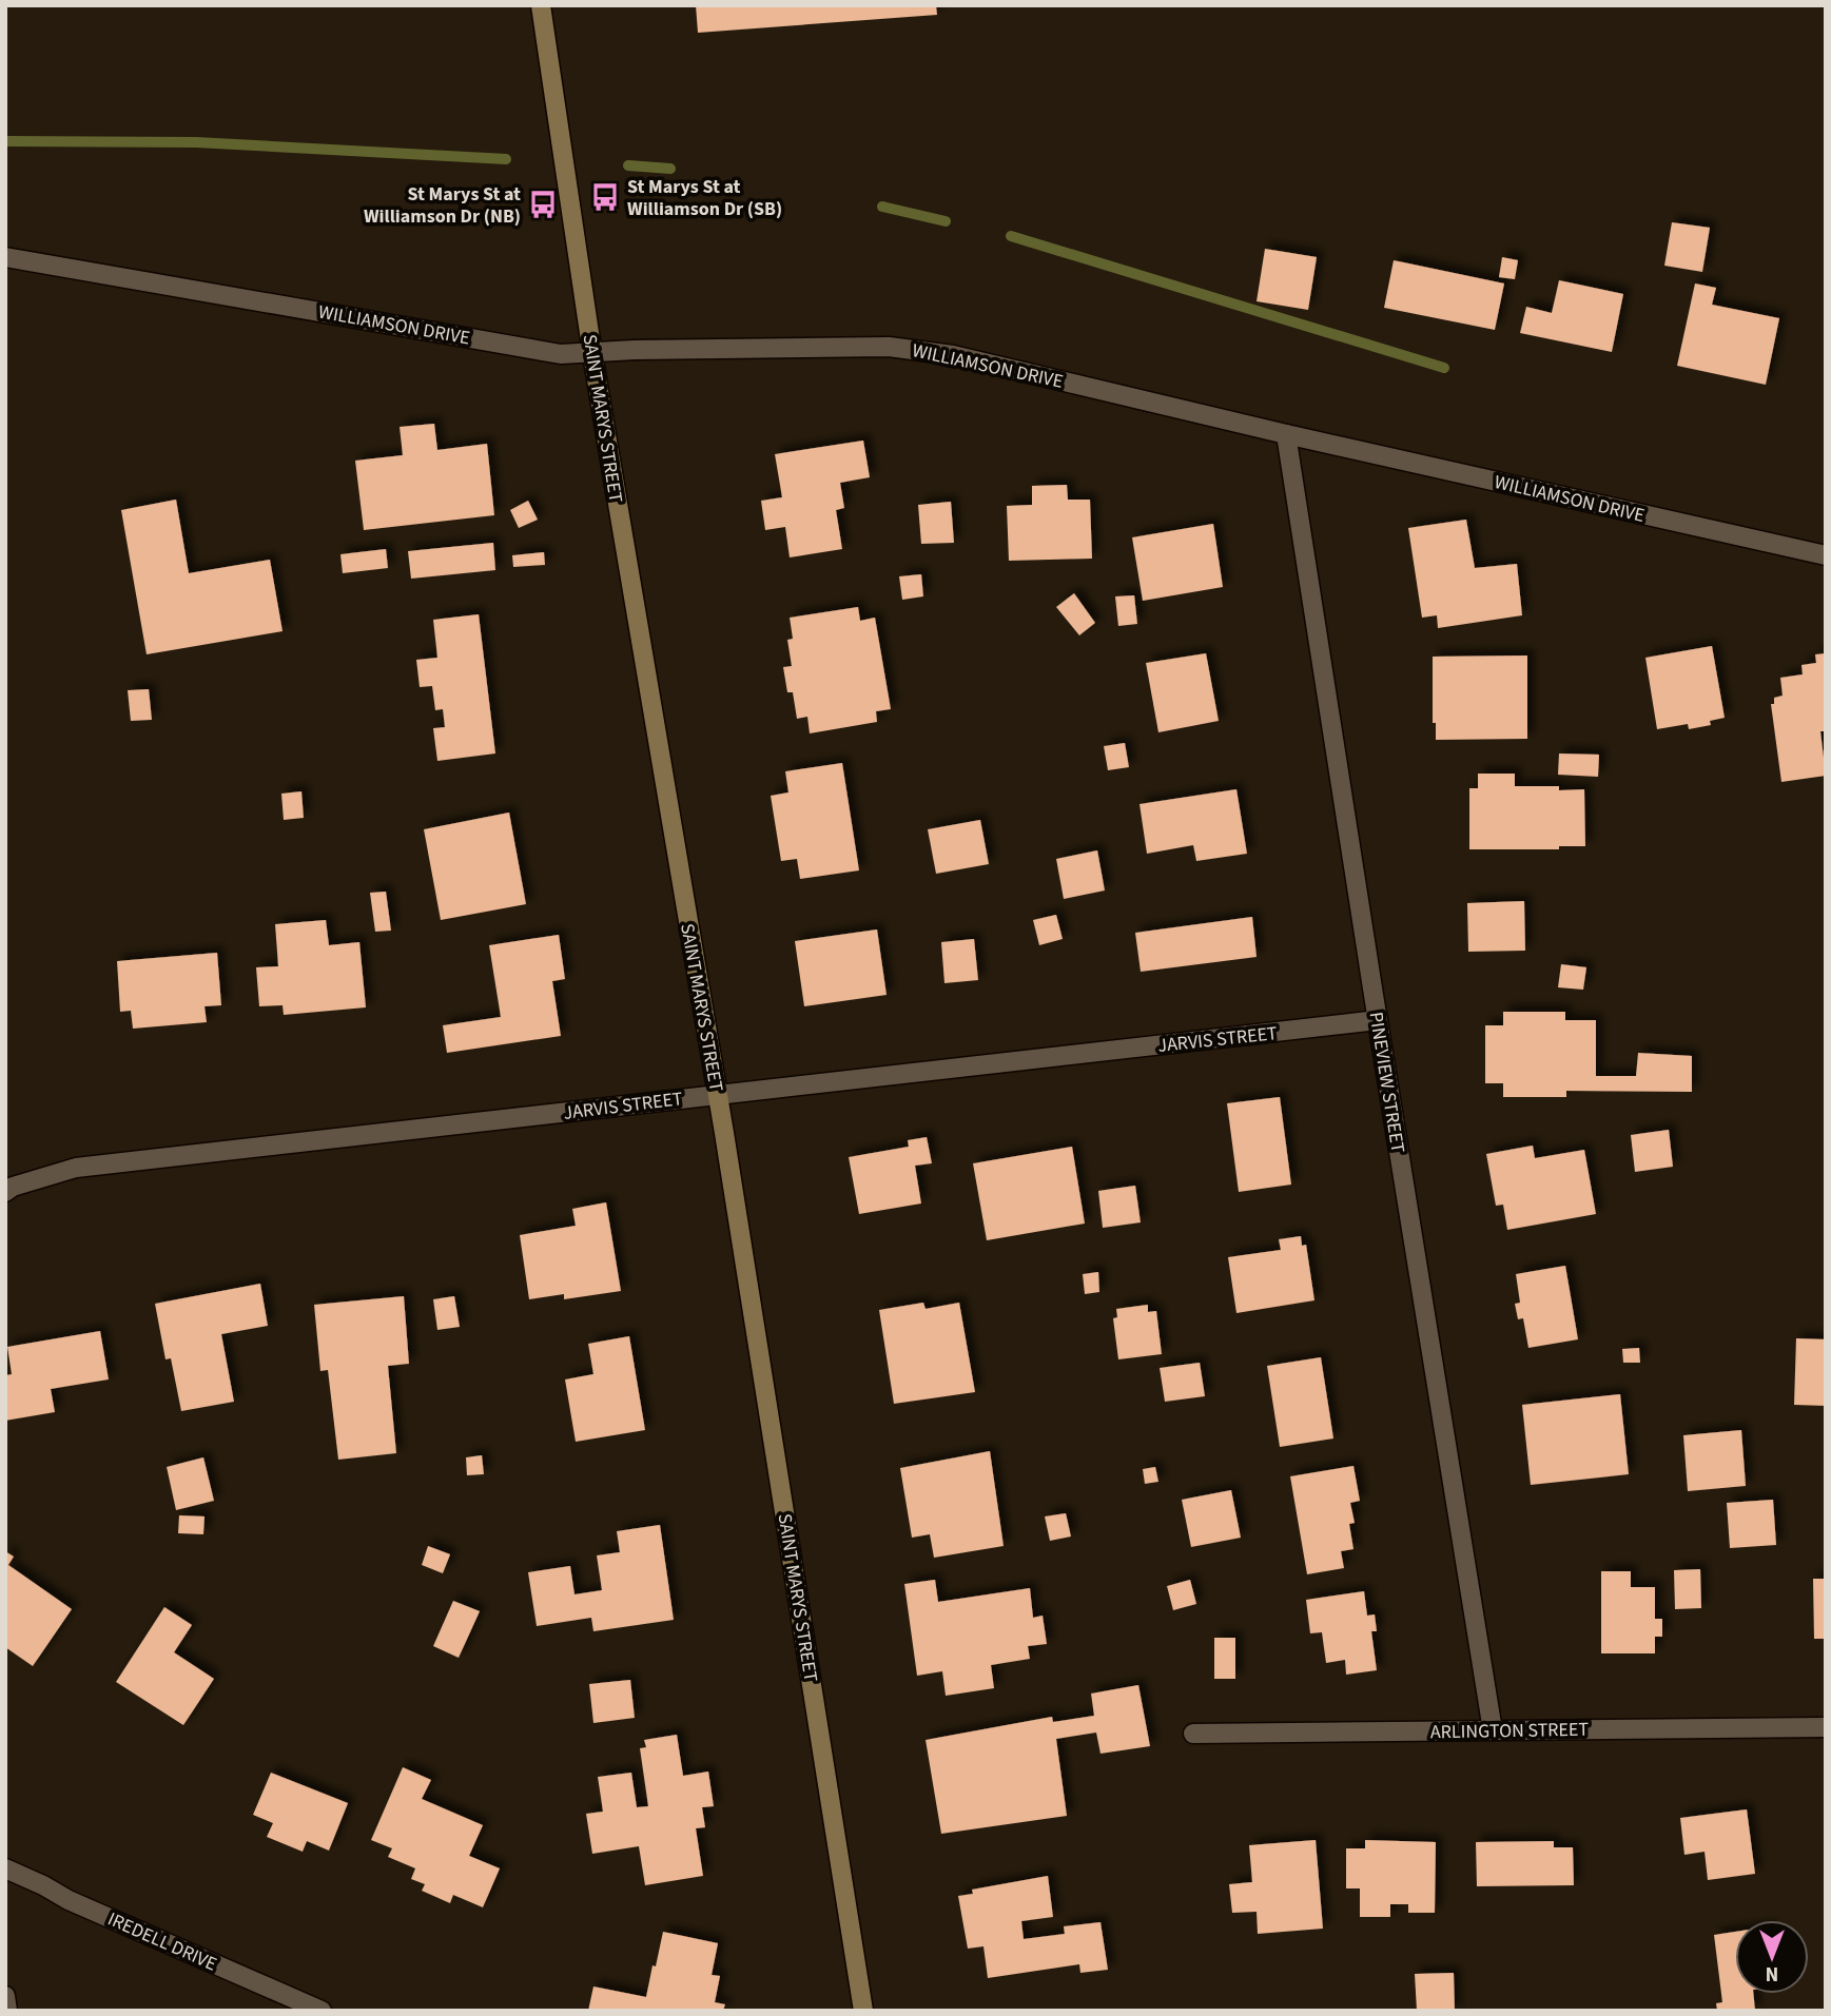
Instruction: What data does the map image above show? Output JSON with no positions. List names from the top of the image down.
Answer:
{
  "streets": {
    "main road": ["SAINT MARYS STREET"],
    "street": [
      "WILLIAMSON DRIVE",
      "JARVIS STREET",
      "PINEVIEW STREET",
      "ARLINGTON STREET",
      "IREDELL DRIVE"
    ]
  },
  "crossings": [
    ["WILLIAMSON DRIVE", "SAINT MARYS STREET"],
    ["WILLIAMSON DRIVE", "PINEVIEW STREET"],
    ["SAINT MARYS STREET", "JARVIS STREET"],
    ["JARVIS STREET", "PINEVIEW STREET"],
    ["PINEVIEW STREET", "ARLINGTON STREET"]
  ],
  "places": {
    "bus stop": ["St Marys St at Williamson Dr (SB)", "St Marys St at Williamson Dr (NB)"]
  },
  "north": "bottom"
}
